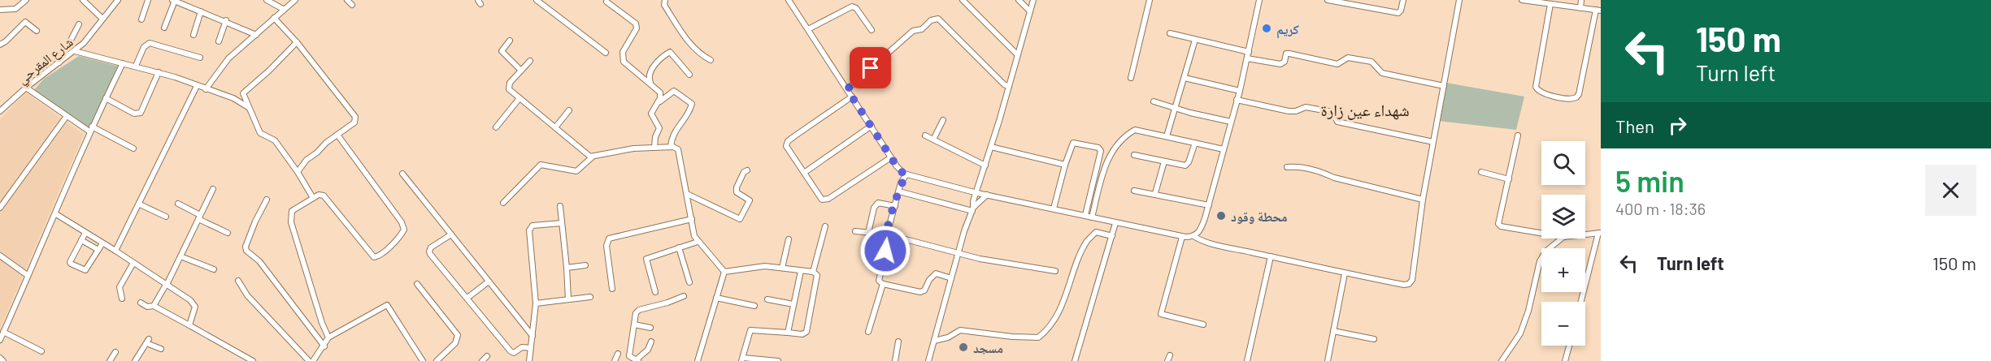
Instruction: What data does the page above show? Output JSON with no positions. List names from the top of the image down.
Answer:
{
  "streets": {
    "street": ["شارع المقرحي"]
  },
  "districts": ["شهداء عين زارة"],
  "places": ["كريم", "محطة وقود", "مسجد"],
  "page": {
    "turn": ["150 m", "Turn left"],
    "then": "Then",
    "map_buttons": ["+", "−"],
    "heading": ["5 min", "400 m · 18:36"],
    "list": [
      {
        "name": "Turn left",
        "value": "150 m"
      }
    ]
  }
}
